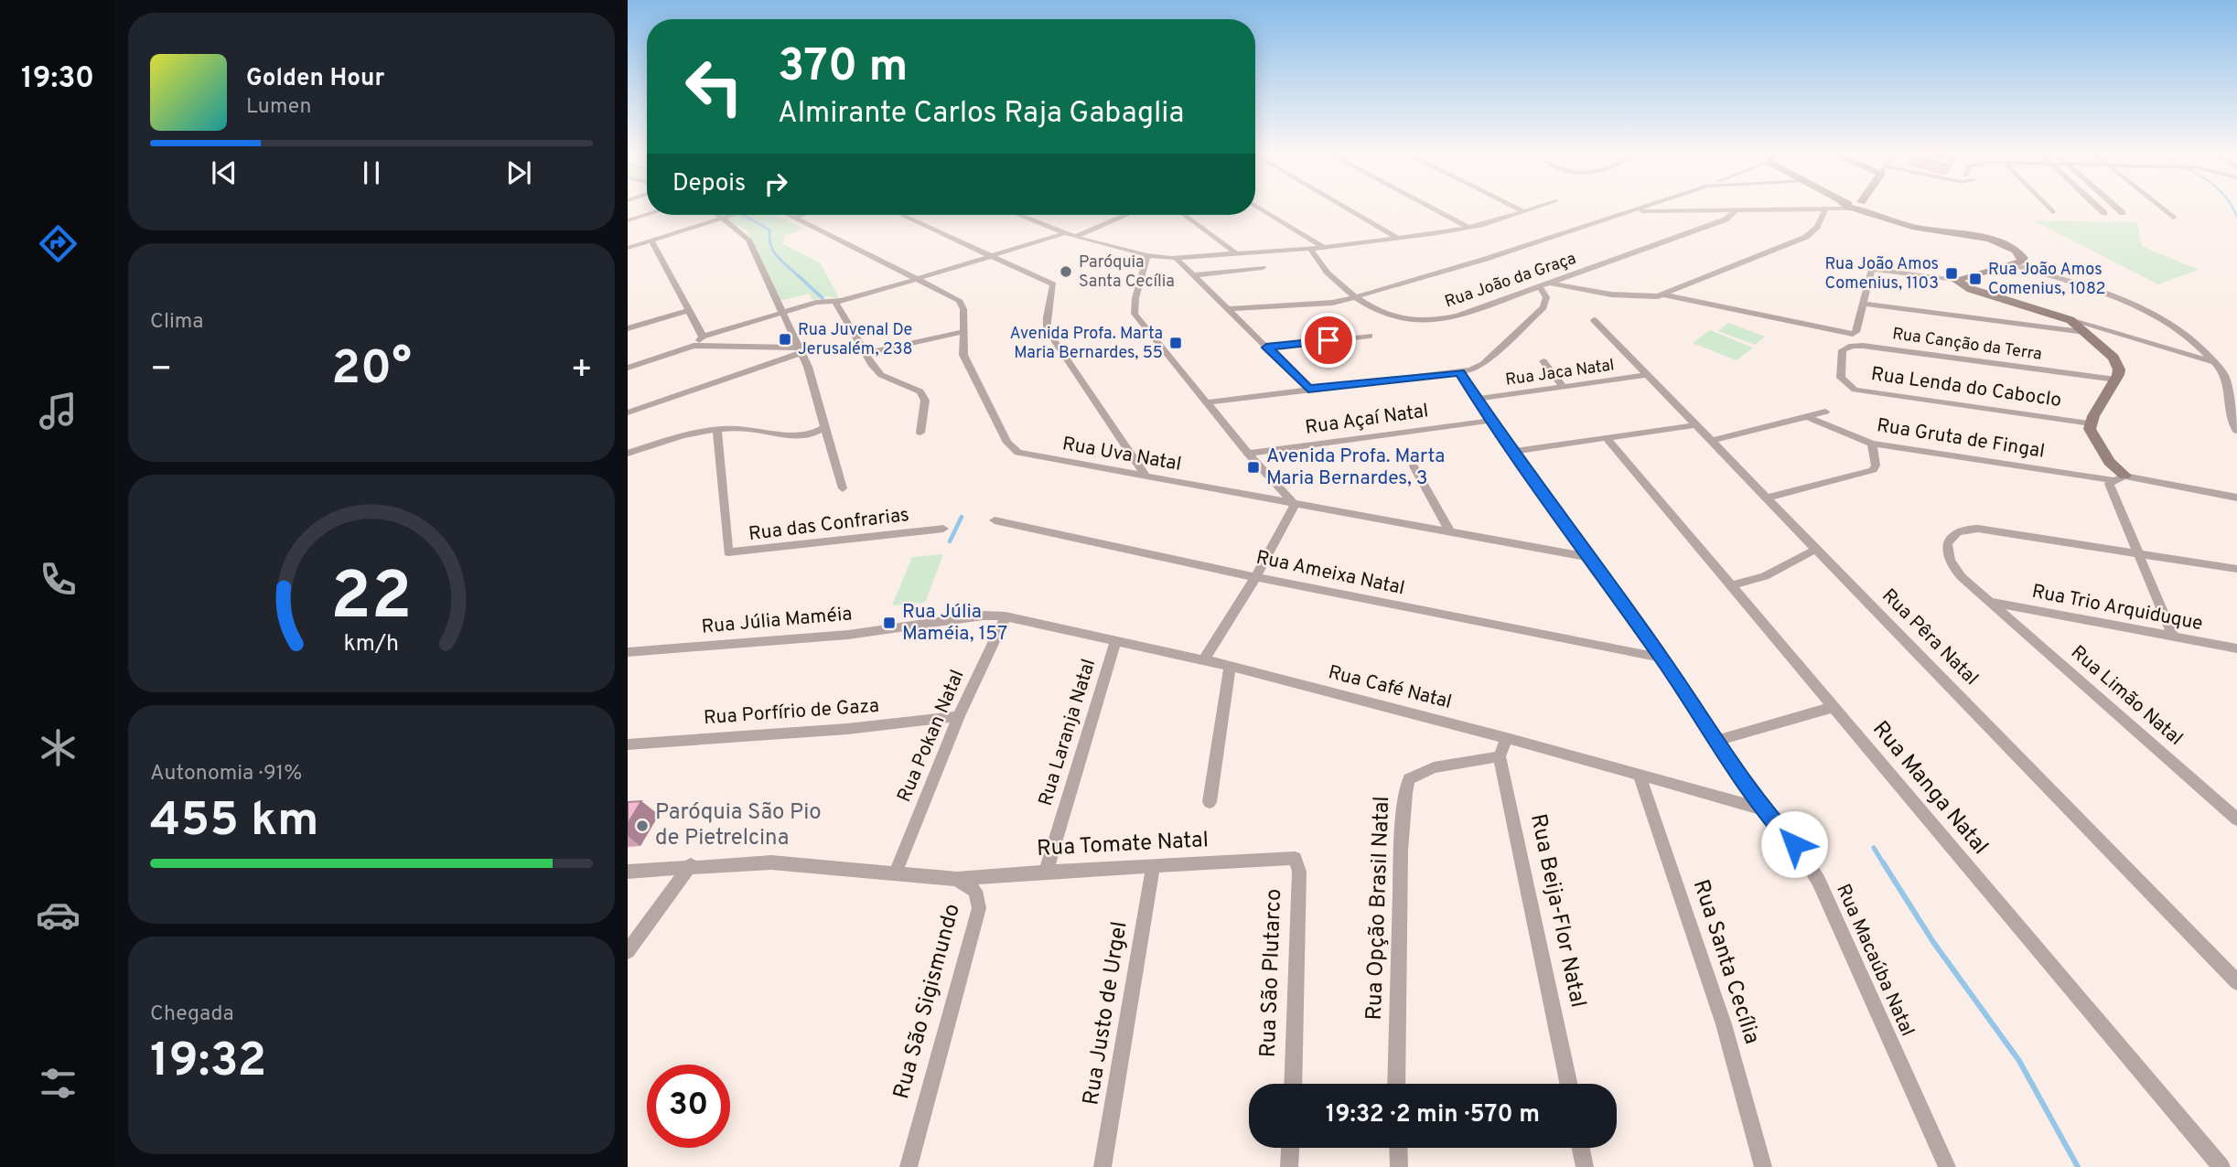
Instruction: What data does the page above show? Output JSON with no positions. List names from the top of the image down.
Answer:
{
  "streets": {
    "street": [
      "Rua João da Graça",
      "Rua Canção da Terra",
      "Rua Jaca Natal",
      "Rua Lenda do Caboclo",
      "Rua Açaí Natal",
      "Rua Gruta de Fingal",
      "Rua Uva Natal",
      "Rua das Confrarias",
      "Rua Ameixa Natal",
      "Rua Trio Arquiduque",
      "Rua Júlia Maméia",
      "Rua Pêra Natal",
      "Rua Café Natal",
      "Rua Limão Natal",
      "Rua Porfírio de Gaza",
      "Rua Laranja Natal",
      "Rua Pokan Natal",
      "Rua Manga Natal",
      "Rua Tomate Natal",
      "Rua Opção Brasil Natal",
      "Rua Beija-Flor Natal",
      "Rua Macaúba Natal",
      "Rua Santa Cecília",
      "Rua São Plutarco",
      "Rua São Sigismundo",
      "Rua Justo de Urgel"
    ]
  },
  "crossings": [
    ["Rua Canção da Terra", "Rua Lenda do Caboclo"],
    ["Rua Jaca Natal", "Rua Pêra Natal"],
    ["Rua Jaca Natal", "Rua Macaúba Natal"],
    ["Rua Açaí Natal", "Rua Macaúba Natal"],
    ["Rua Uva Natal", "Rua Macaúba Natal"],
    ["Rua Ameixa Natal", "Rua Macaúba Natal"],
    ["Rua Trio Arquiduque", "Rua Limão Natal"],
    ["Rua Júlia Maméia", "Rua Café Natal"],
    ["Rua Júlia Maméia", "Rua Pokan Natal"],
    ["Rua Café Natal", "Rua Laranja Natal"],
    ["Rua Café Natal", "Rua Pokan Natal"],
    ["Rua Café Natal", "Rua Macaúba Natal"],
    ["Rua Café Natal", "Rua Santa Cecília"],
    ["Rua Porfírio de Gaza", "Rua Pokan Natal"],
    ["Rua Laranja Natal", "Rua Tomate Natal"],
    ["Rua Pokan Natal", "Rua São Sigismundo"],
    ["Rua Tomate Natal", "Rua São Plutarco"],
    ["Rua Tomate Natal", "Rua São Sigismundo"],
    ["Rua Tomate Natal", "Rua Justo de Urgel"],
    ["Rua Opção Brasil Natal", "Rua Beija-Flor Natal"]
  ],
  "places": {
    "other": ["Paróquia Santa Cecília", "Paróquia São Pio de Pietrelcina"],
    "transit": [
      "Rua João Amos Comenius, 1103",
      "Rua João Amos Comenius, 1082",
      "Rua Juvenal De Jerusalém, 238",
      "Avenida Profa. Marta Maria Bernardes, 55",
      "Avenida Profa. Marta Maria Bernardes, 3",
      "Rua Júlia Maméia, 157"
    ]
  },
  "page": {
    "tabs": "19:30",
    "turn": ["370 m", "Almirante Carlos Raja Gabaglia"],
    "song": ["Golden Hour", "Lumen"],
    "then": "Depois",
    "tile": [
      "Clima",
      ["Autonomia · 91%", "455 km"],
      ["Chegada", "19:32"]
    ],
    "heat": ["−", "20°", "+"],
    "limit": "30",
    "trip": "19:32 · 2 min · 570 m",
    "gauge": ["22", "km/h"]
  }
}
